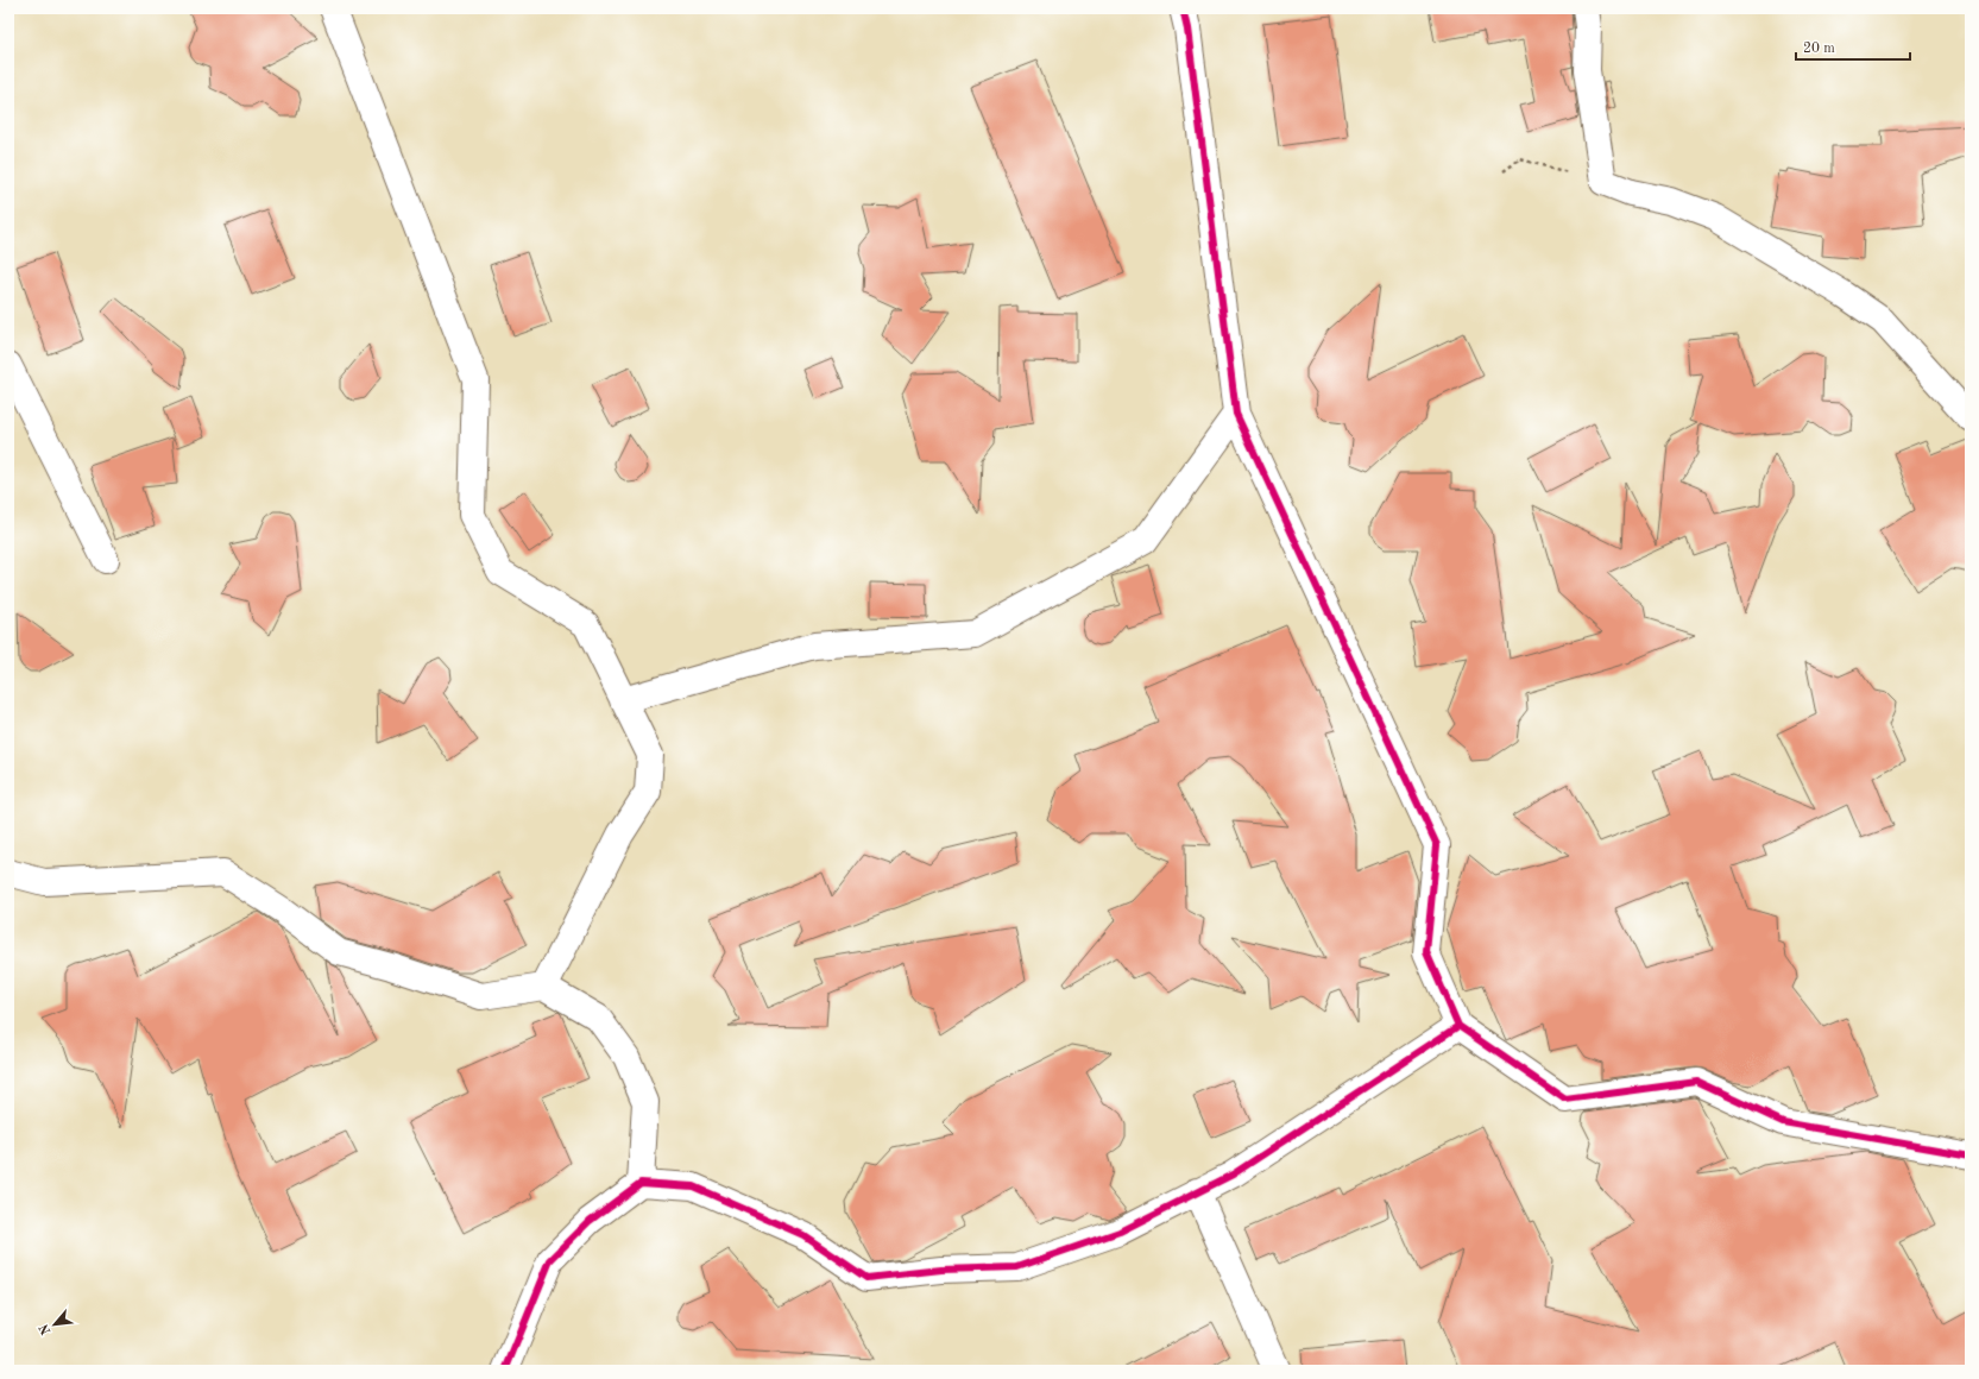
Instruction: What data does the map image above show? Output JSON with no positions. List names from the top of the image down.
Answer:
{
  "scale_bar": "20 m",
  "north": "bottom left"
}
